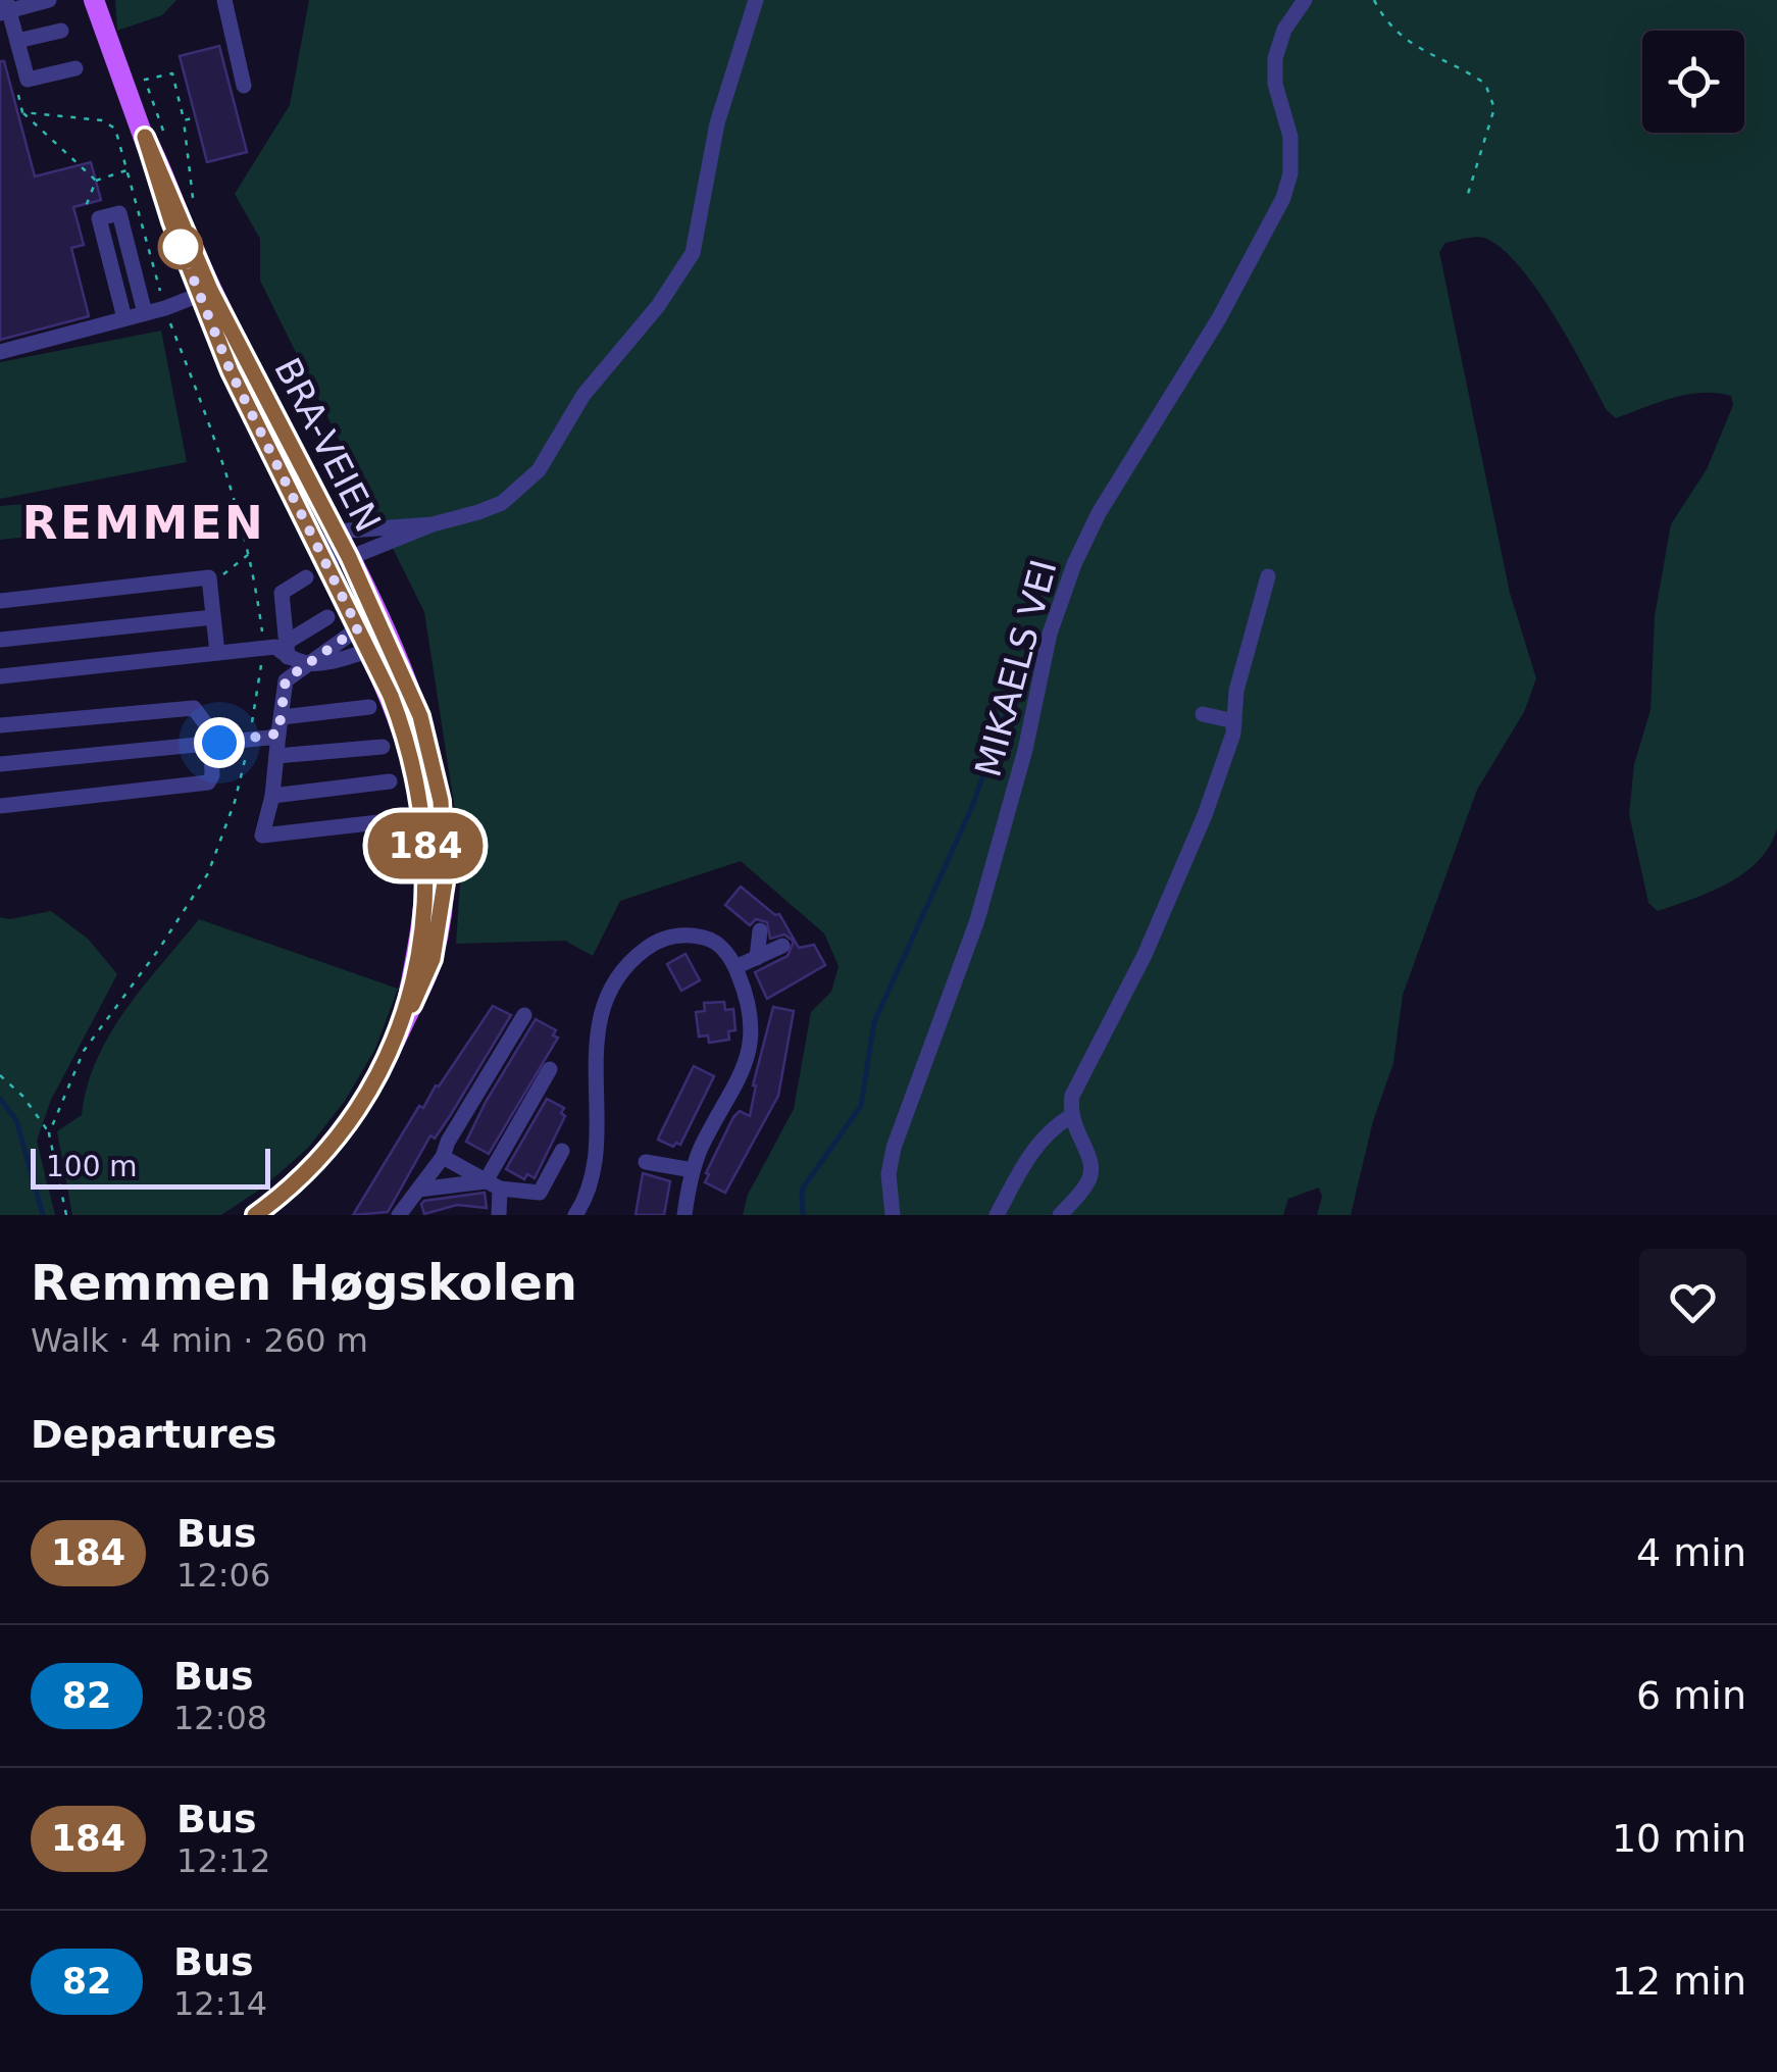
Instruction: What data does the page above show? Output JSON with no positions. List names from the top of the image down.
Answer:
{
  "streets": {
    "main road": ["BRA-VEIEN"],
    "street": ["MIKAELS VEI"]
  },
  "districts": ["REMMEN"],
  "lines": ["bus line 184"],
  "scale_bar": "100 m",
  "page": {
    "on_map": "184",
    "scale": "100 m",
    "heading": [
      ["Remmen Høgskolen", "Walk · 4 min · 260 m"],
      "Departures"
    ],
    "list": [
      {
        "mark": "184",
        "name": "Bus",
        "note": "12:06",
        "value": "4 min"
      },
      {
        "mark": "82",
        "name": "Bus",
        "note": "12:08",
        "value": "6 min"
      },
      {
        "mark": "184",
        "name": "Bus",
        "note": "12:12",
        "value": "10 min"
      },
      {
        "mark": "82",
        "name": "Bus",
        "note": "12:14",
        "value": "12 min"
      }
    ]
  }
}
